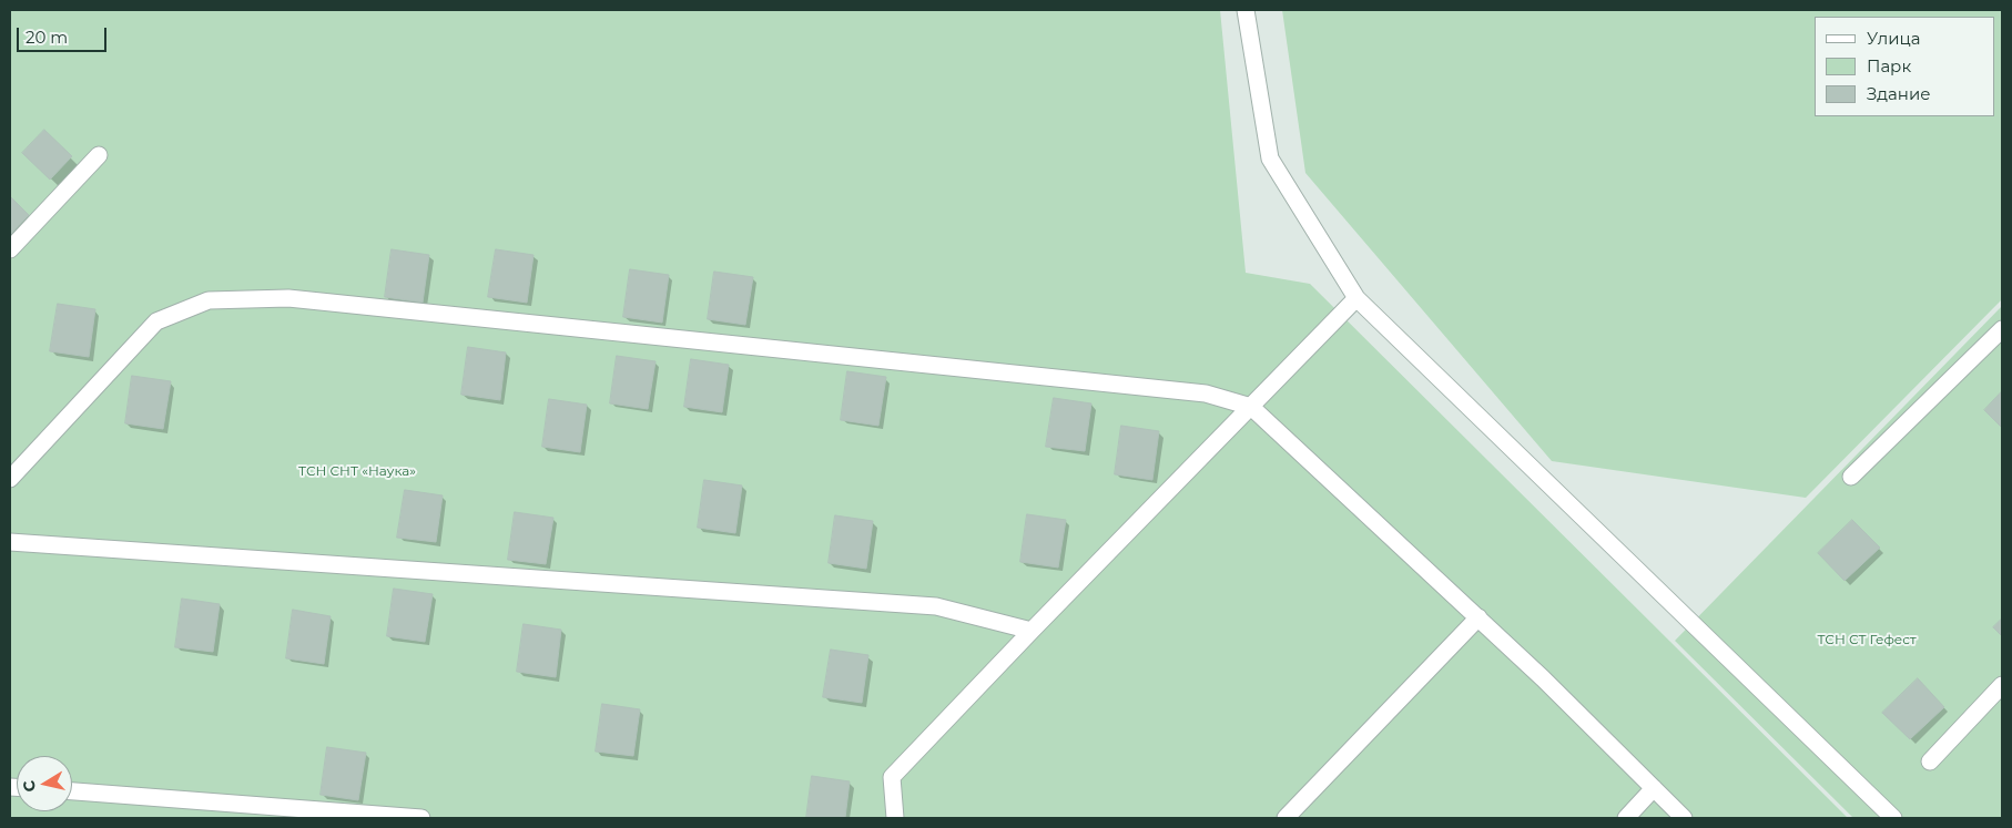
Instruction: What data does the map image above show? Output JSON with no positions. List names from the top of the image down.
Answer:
{
  "parks": ["ТСН СНТ «Наука»", "ТСН СТ Гефест"],
  "legend": ["Улица", "Парк", "Здание"],
  "scale_bar": "20 m",
  "north": "left"
}
